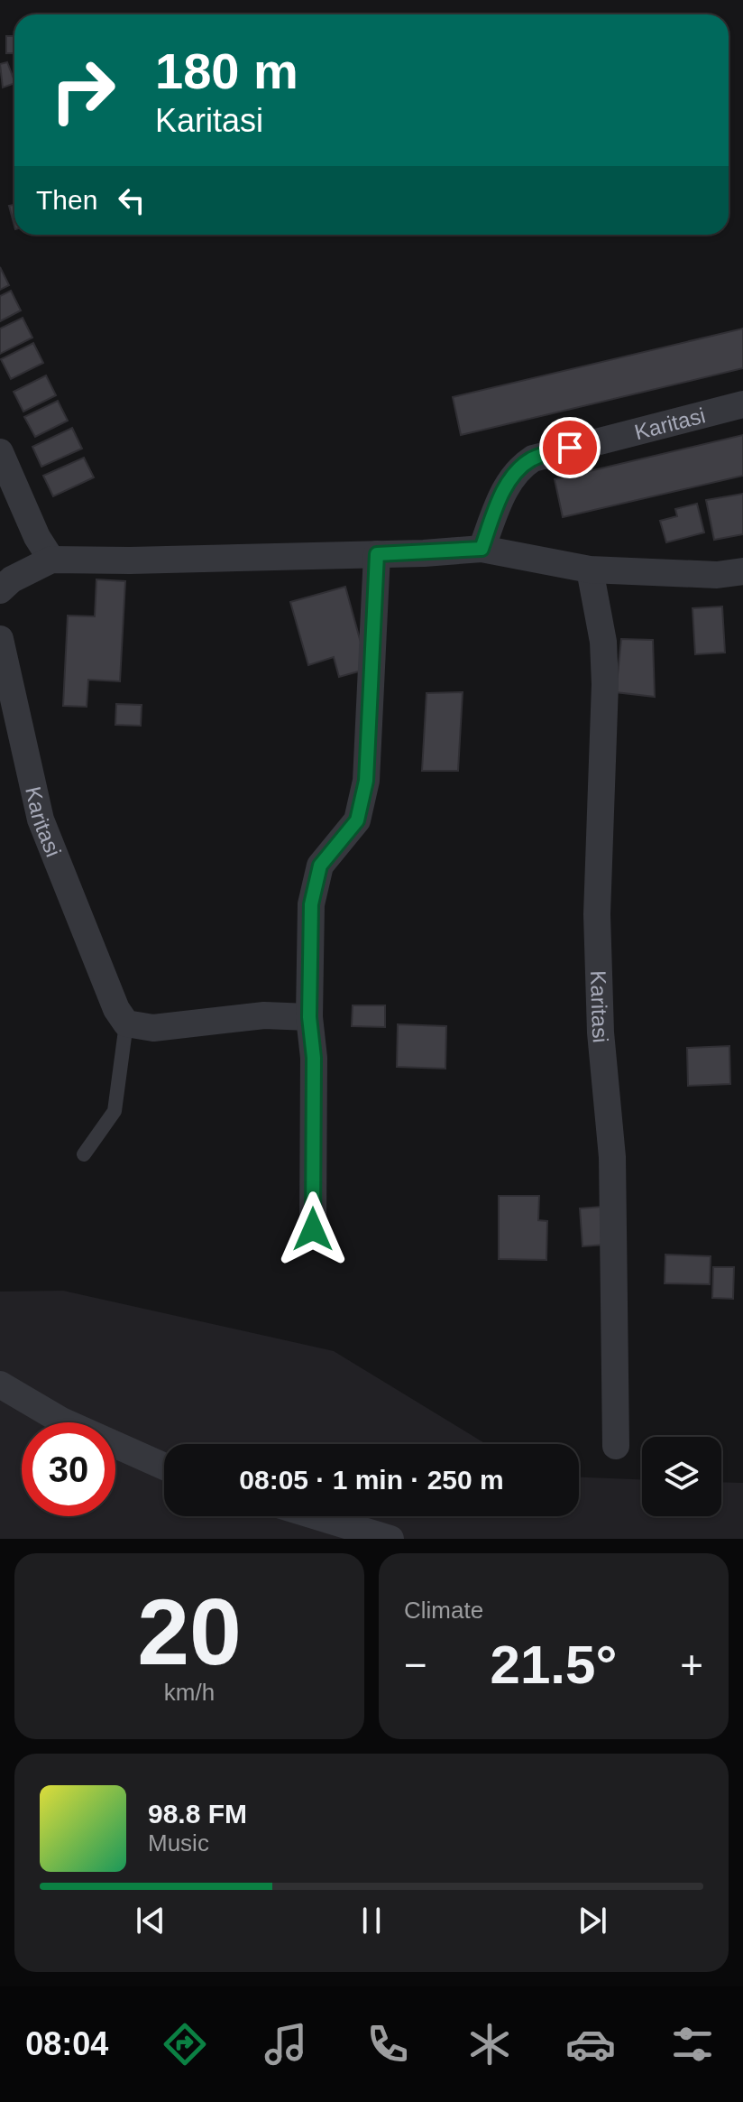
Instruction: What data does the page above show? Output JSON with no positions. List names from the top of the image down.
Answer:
{
  "streets": {
    "street": ["Karitasi"]
  },
  "page": {
    "turn": ["180 m", "Karitasi"],
    "then": "Then",
    "limit": "30",
    "trip": "08:05 · 1 min · 250 m",
    "tile": [
      ["20", "km/h"],
      "Climate"
    ],
    "heat": ["−", "21.5°", "+"],
    "song": ["98.8 FM", "Music"],
    "tabs": "08:04"
  }
}
